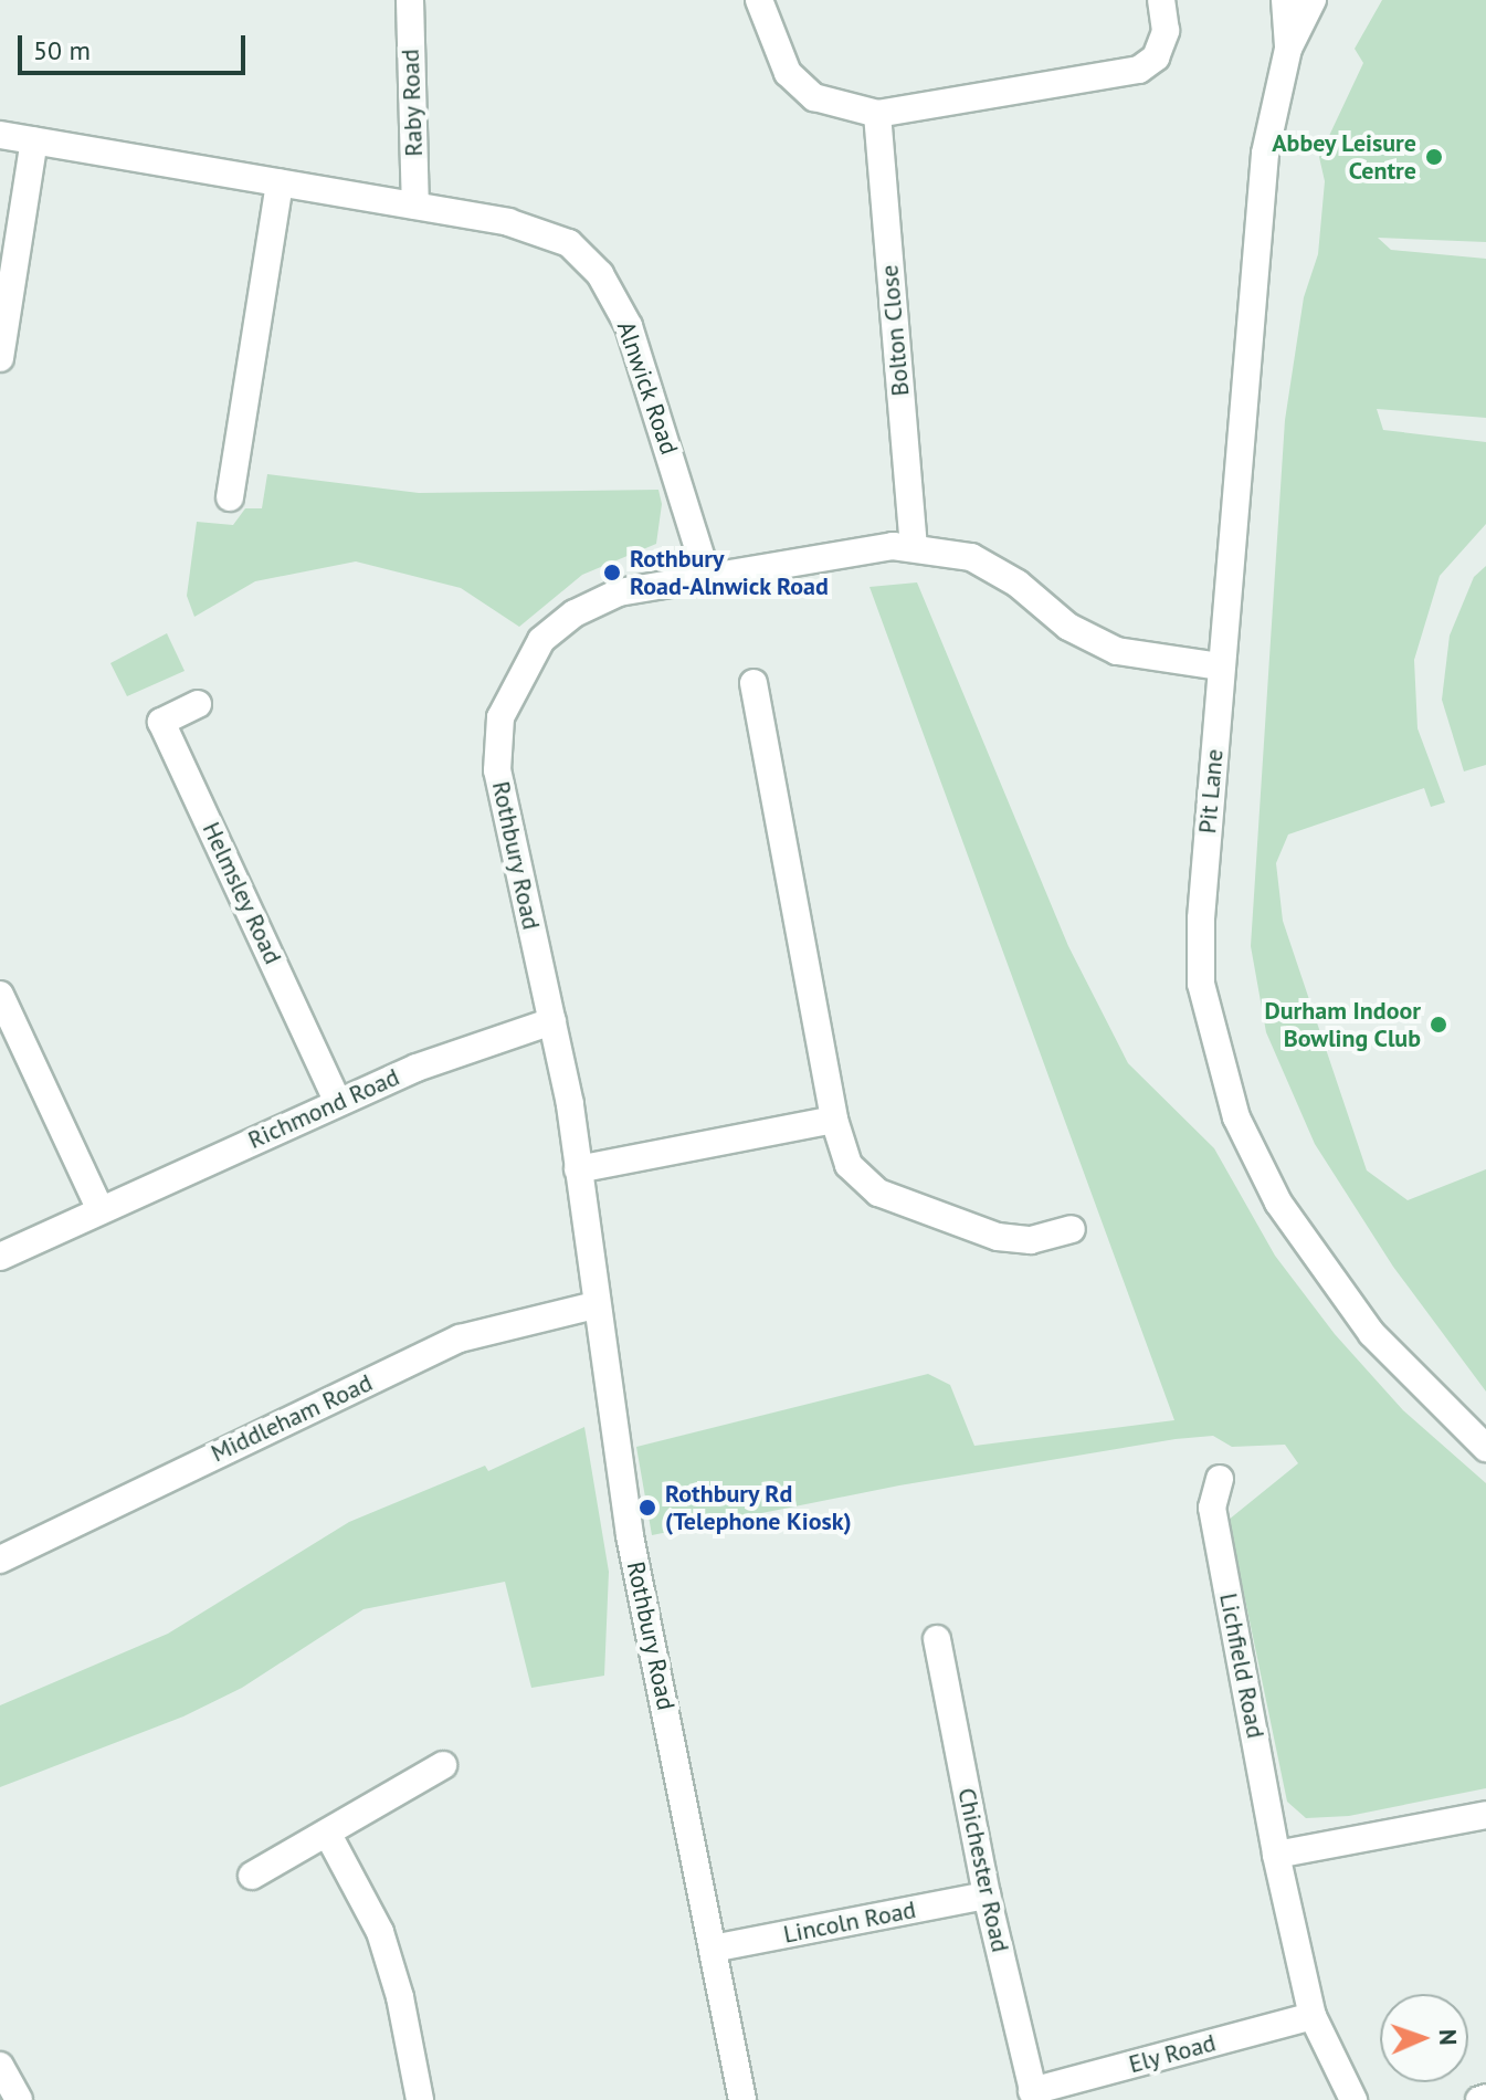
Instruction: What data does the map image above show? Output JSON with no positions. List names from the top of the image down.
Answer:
{
  "streets": {
    "street": [
      "Raby Road",
      "Bolton Close",
      "Alnwick Road",
      "Pit Lane",
      "Rothbury Road",
      "Helmsley Road",
      "Richmond Road",
      "Middleham Road",
      "Lichfield Road",
      "Chichester Road",
      "Lincoln Road",
      "Ely Road"
    ]
  },
  "crossings": [
    ["Raby Road", "Alnwick Road"],
    ["Bolton Close", "Rothbury Road"],
    ["Alnwick Road", "Rothbury Road"],
    ["Pit Lane", "Rothbury Road"],
    ["Rothbury Road", "Richmond Road"],
    ["Rothbury Road", "Middleham Road"],
    ["Rothbury Road", "Lincoln Road"],
    ["Helmsley Road", "Richmond Road"],
    ["Lichfield Road", "Ely Road"],
    ["Chichester Road", "Lincoln Road"],
    ["Chichester Road", "Ely Road"]
  ],
  "places": [
    "Abbey Leisure Centre",
    "Rothbury Road-Alnwick Road",
    "Durham Indoor Bowling Club",
    "Rothbury Rd (Telephone Kiosk)"
  ],
  "scale_bar": "50 m",
  "north": "right"
}
